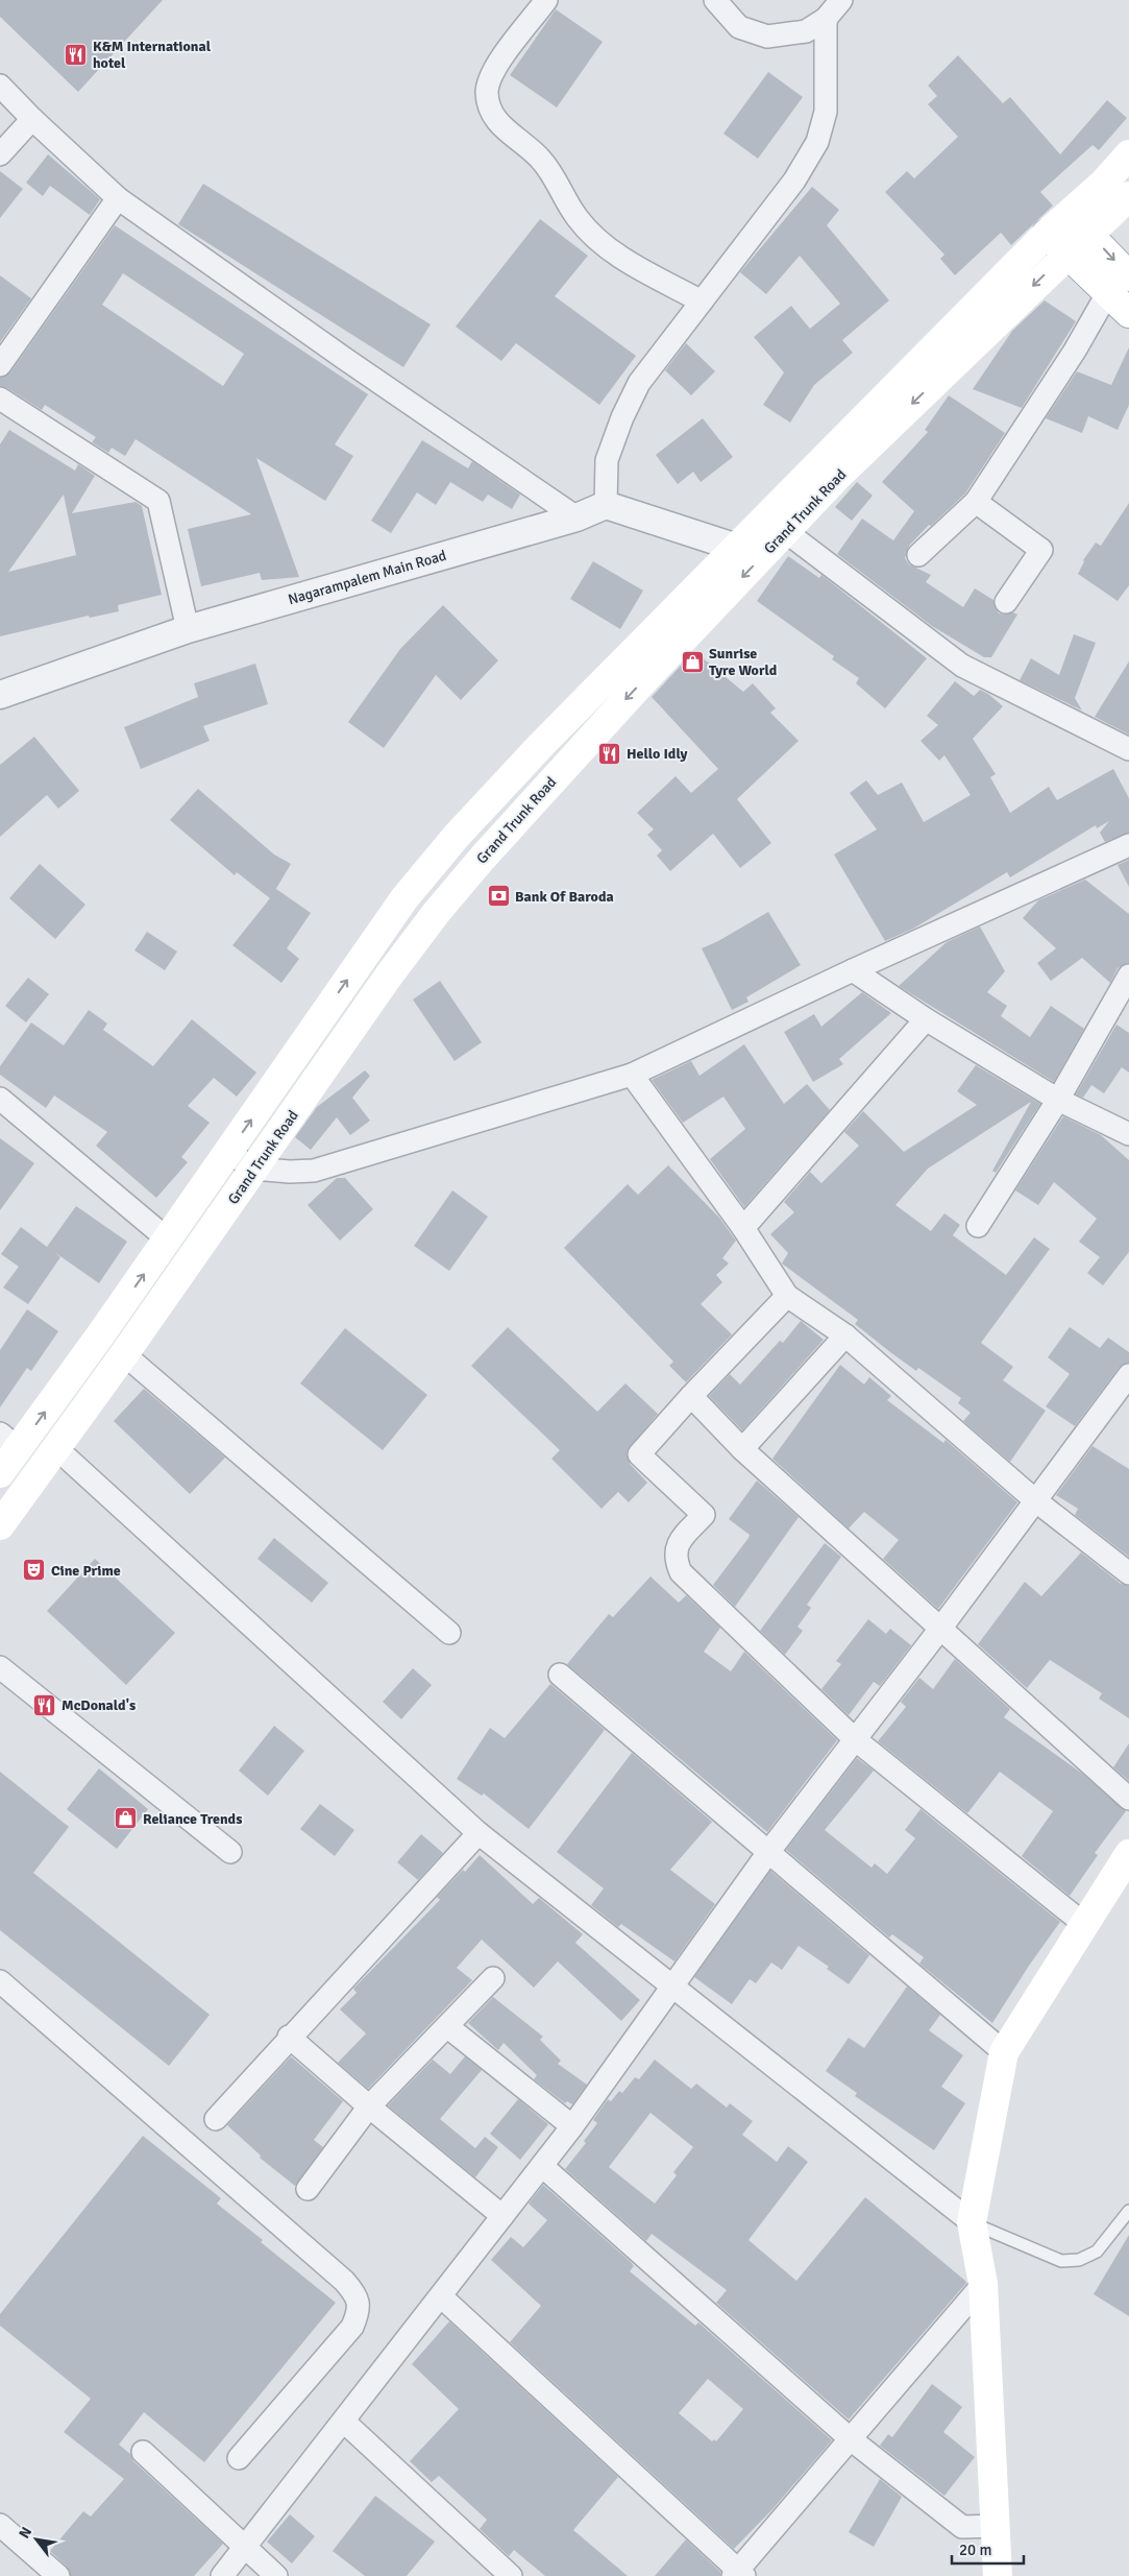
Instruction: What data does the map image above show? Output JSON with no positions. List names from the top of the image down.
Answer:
{
  "streets": {
    "main road": ["Grand Trunk Road"],
    "street": ["Nagarampalem Main Road"]
  },
  "places": {
    "restaurant": ["K&M International hotel", "Hello Idly", "McDonald's"],
    "shop": ["Sunrise Tyre World", "Reliance Trends"],
    "bank": ["Bank Of Baroda"],
    "theatre": ["Cine Prime"]
  },
  "scale_bar": "20 m",
  "north": "top left"
}
